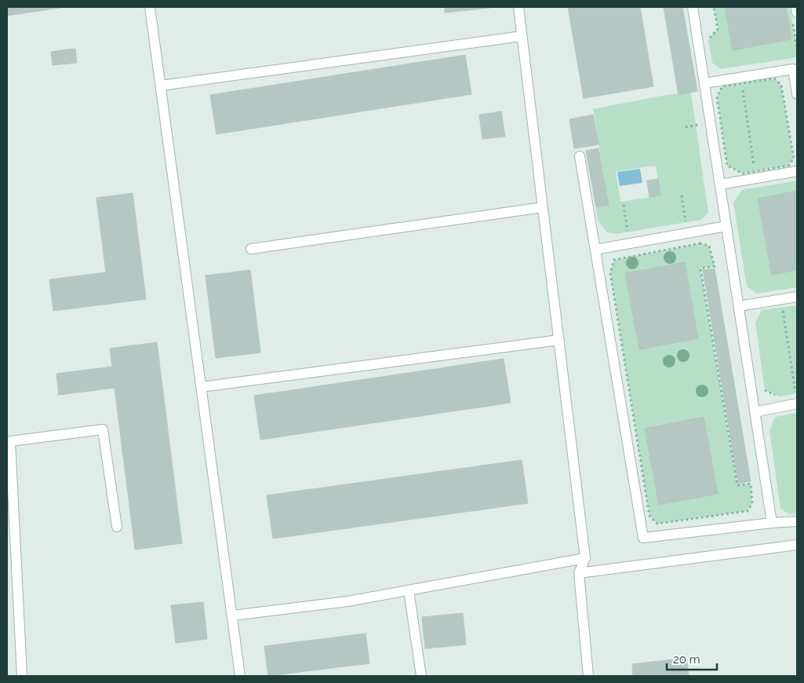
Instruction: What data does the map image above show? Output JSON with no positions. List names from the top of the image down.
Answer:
{
  "scale_bar": "20 m"
}
